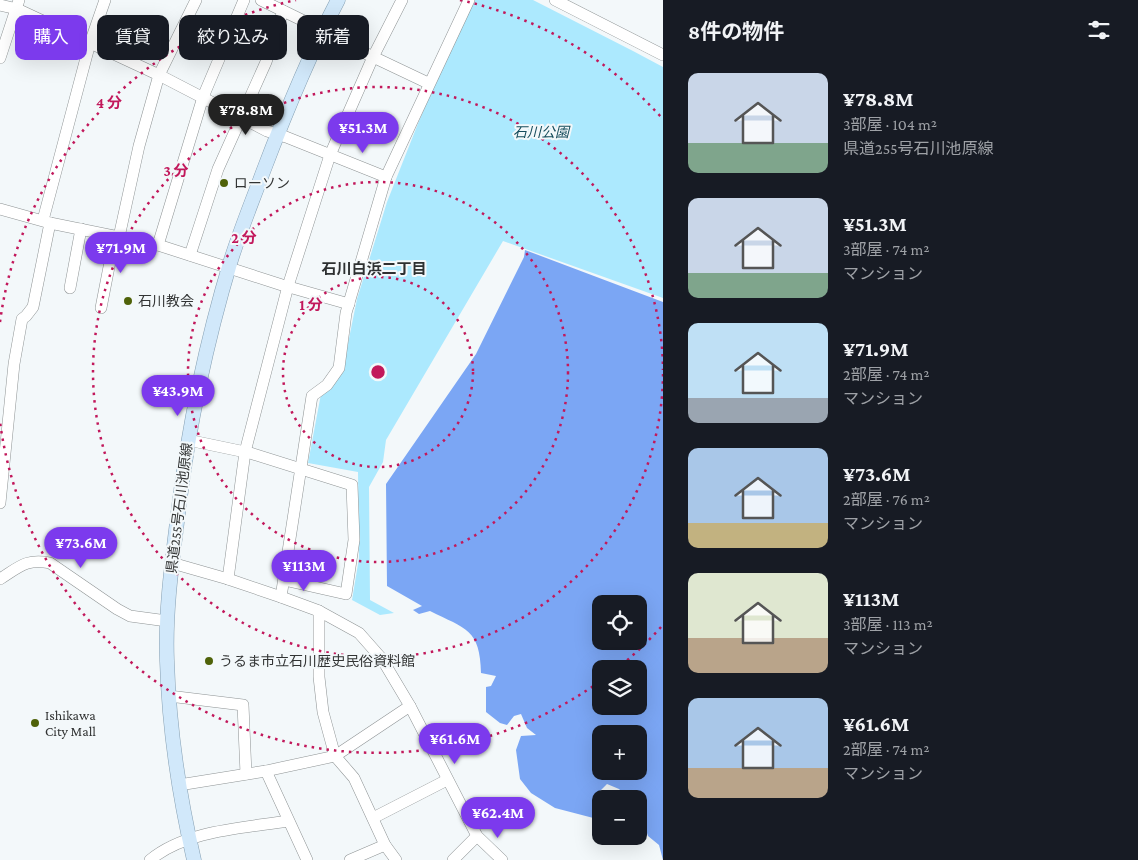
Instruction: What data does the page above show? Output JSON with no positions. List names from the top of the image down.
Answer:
{
  "streets": {
    "main road": ["県道255号石川池原線"]
  },
  "districts": ["石川白浜二丁目"],
  "parks": ["石川公園"],
  "places": [
    "ローソン",
    "石川教会",
    "うるま市立石川歴史民俗資料館",
    "Ishikawa City Mall"
  ],
  "page": {
    "heading": "8件の物件",
    "chip": [
      "購入",
      "賃貸",
      "絞り込み",
      "新着"
    ],
    "list": [
      {
        "name": "¥78.8M",
        "note": "3部屋 · 104 m² · 県道255号石川池原線"
      },
      {
        "name": "¥51.3M",
        "note": "3部屋 · 74 m² · マンション"
      },
      {
        "name": "¥71.9M",
        "note": "2部屋 · 74 m² · マンション"
      },
      {
        "name": "¥73.6M",
        "note": "2部屋 · 76 m² · マンション"
      },
      {
        "name": "¥113M",
        "note": "3部屋 · 113 m² · マンション"
      },
      {
        "name": "¥61.6M",
        "note": "2部屋 · 74 m² · マンション"
      }
    ],
    "price": [
      "¥78.8M",
      "¥51.3M",
      "¥71.9M",
      "¥43.9M",
      "¥73.6M",
      "¥113M",
      "¥61.6M",
      "¥62.4M"
    ],
    "map_buttons": ["+", "−"]
  },
  "rings": [
    "4 分",
    "3 分",
    "2 分",
    "1 分"
  ]
}
